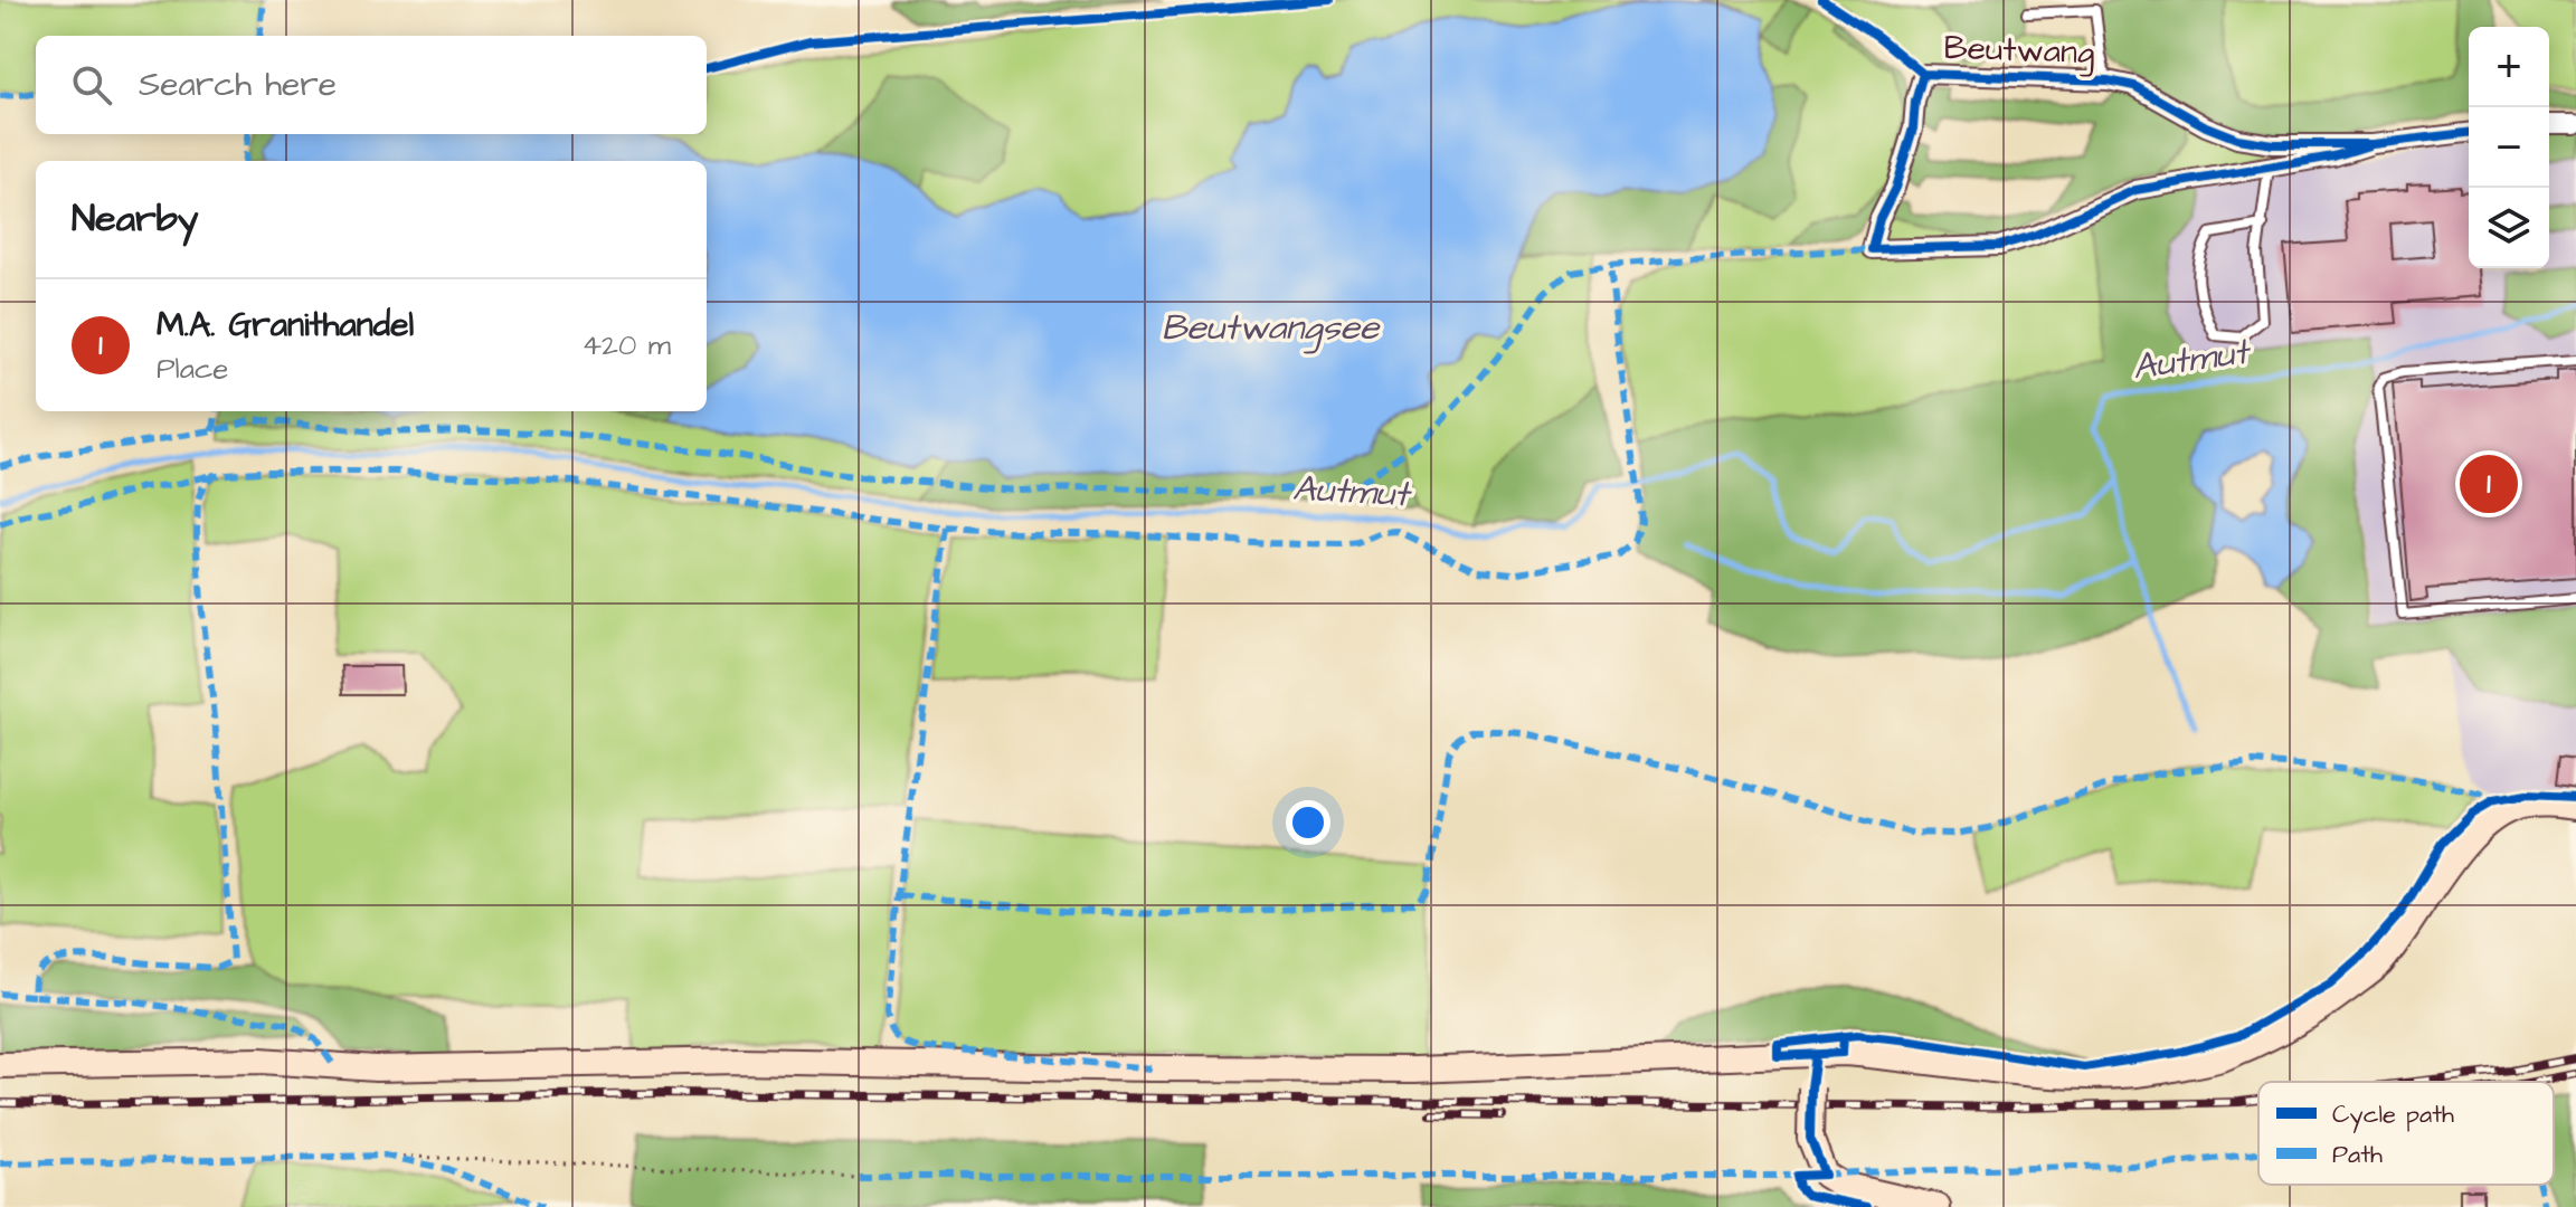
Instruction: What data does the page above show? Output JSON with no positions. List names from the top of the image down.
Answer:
{
  "streets": {
    "street": ["Beutwang"]
  },
  "water": ["Beutwangsee", "Autmut"],
  "legend": ["Cycle path", "Path"],
  "page": {
    "map_buttons": ["+", "−"],
    "search": "Search here",
    "heading": "Nearby",
    "list": [
      {
        "mark": "1",
        "name": "M.A. Granithandel",
        "note": "Place",
        "value": "420 m"
      }
    ],
    "pins": "1"
  }
}
